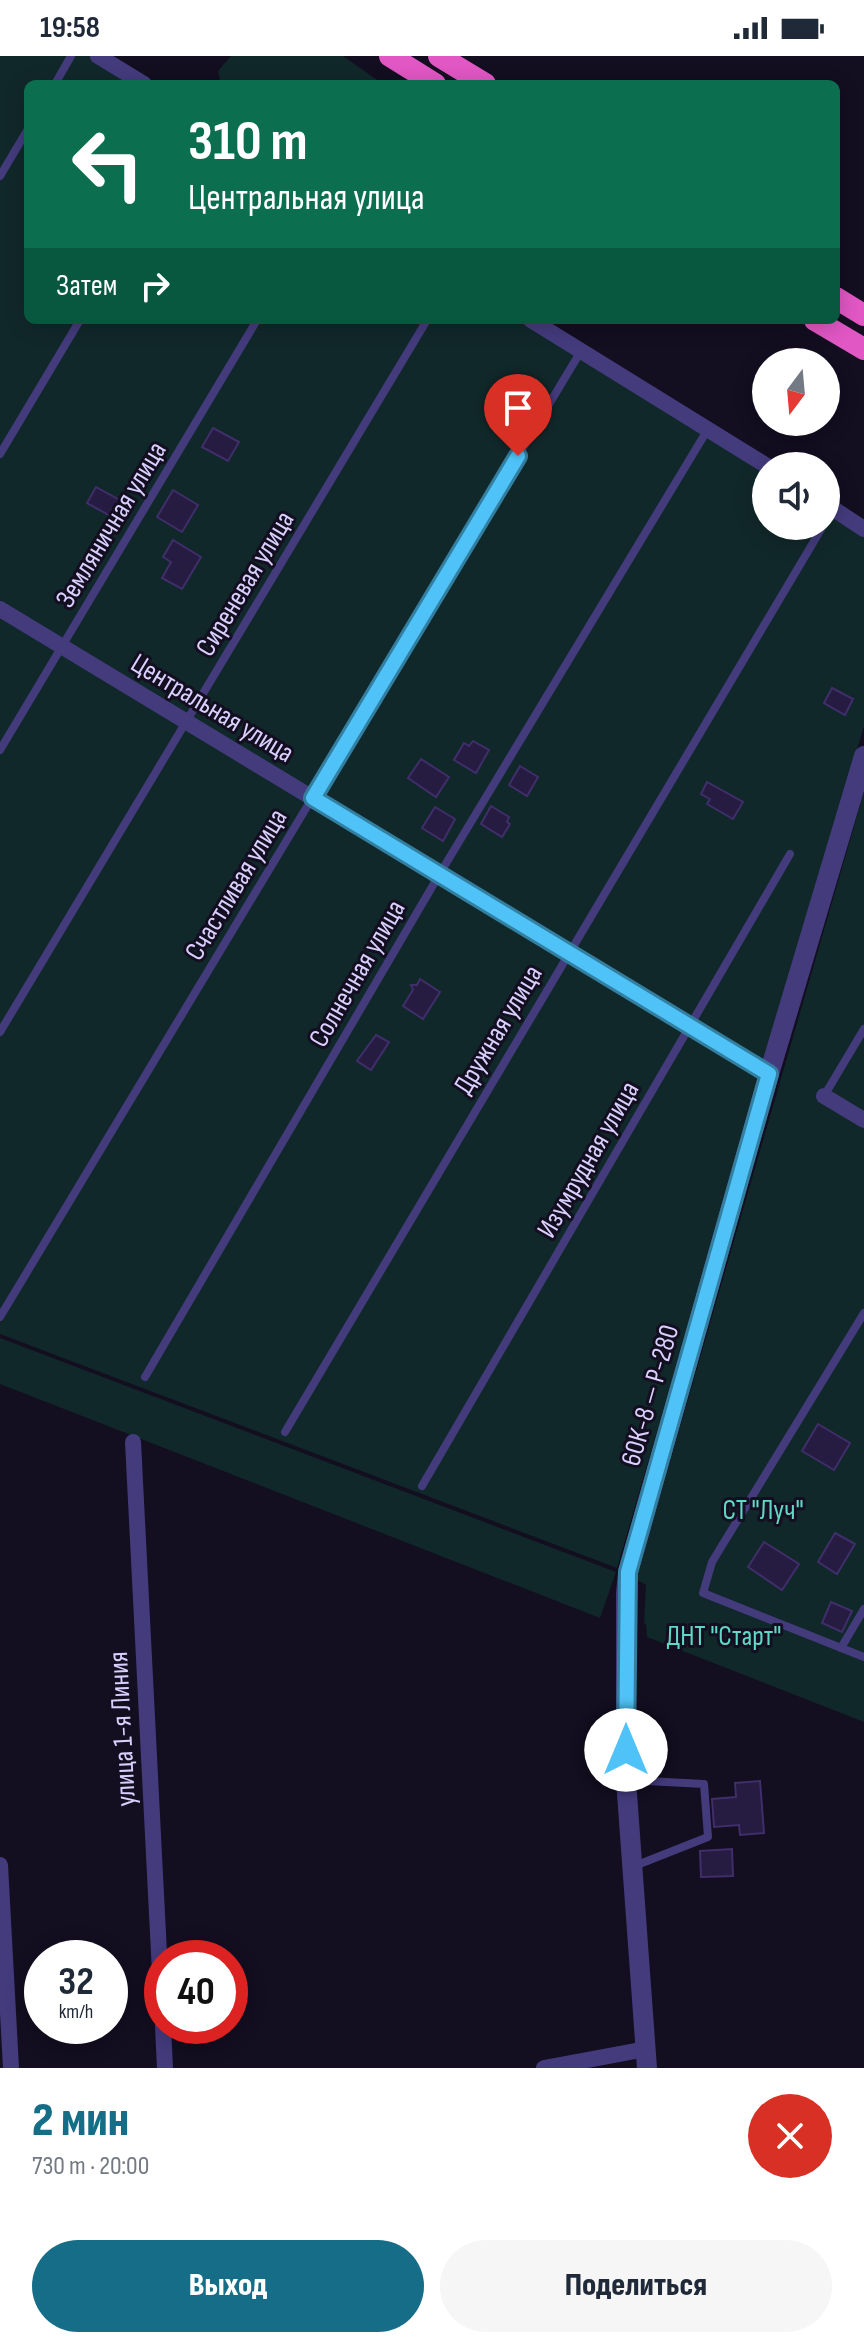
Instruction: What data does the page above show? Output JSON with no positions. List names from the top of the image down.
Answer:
{
  "streets": {
    "street": ["Центральная улица", "60К-8 — Р-280", "улица 1-я Линия"],
    "lane": [
      "Земляничная улица",
      "Сиреневая улица",
      "Счастливая улица",
      "Солнечная улица",
      "Дружная улица",
      "Изумрудная улица"
    ]
  },
  "crossings": [
    ["Земляничная улица", "Центральная улица"],
    ["Сиреневая улица", "Центральная улица"],
    ["Центральная улица", "Счастливая улица"],
    ["Центральная улица", "Солнечная улица"],
    ["Центральная улица", "Дружная улица"],
    ["Центральная улица", "Изумрудная улица"],
    ["Центральная улица", "60К-8 — Р-280"]
  ],
  "parks": ["СТ \"Луч\"", "ДНТ \"Старт\""],
  "north": "bottom",
  "page": {
    "status": "19:58",
    "turn": ["310 m", "Центральная улица"],
    "then": "Затем",
    "speed": "32 km/h",
    "limit": "40",
    "heading": ["2 мин", "730 m · 20:00"],
    "buttons": ["Выход", "Поделиться"]
  }
}
